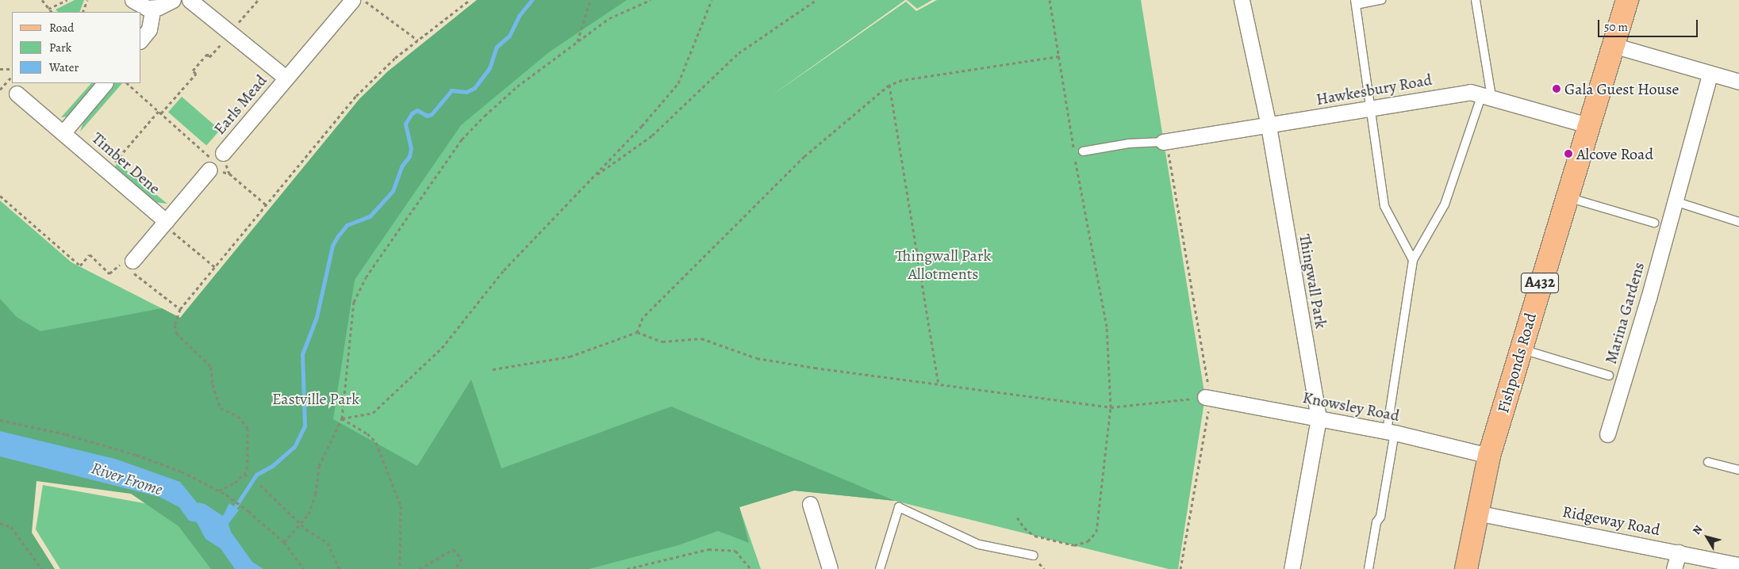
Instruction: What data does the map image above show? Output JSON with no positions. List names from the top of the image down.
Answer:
{
  "streets": {
    "main road": ["A432", "Fishponds Road"],
    "street": [
      "Hawkesbury Road",
      "Earls Mead",
      "Timber Dene",
      "Thingwall Park",
      "Marina Gardens",
      "Knowsley Road",
      "Ridgeway Road"
    ]
  },
  "crossings": [
    ["Hawkesbury Road", "Thingwall Park"],
    ["Hawkesbury Road", "Fishponds Road"],
    ["Thingwall Park", "Knowsley Road"],
    ["Fishponds Road", "Knowsley Road"],
    ["Fishponds Road", "Ridgeway Road"]
  ],
  "water": ["River Frome"],
  "parks": ["Thingwall Park Allotments", "Eastville Park"],
  "places": ["Gala Guest House", "Alcove Road"],
  "legend": ["Road", "Park", "Water"],
  "scale_bar": "50 m",
  "north": "top left"
}
